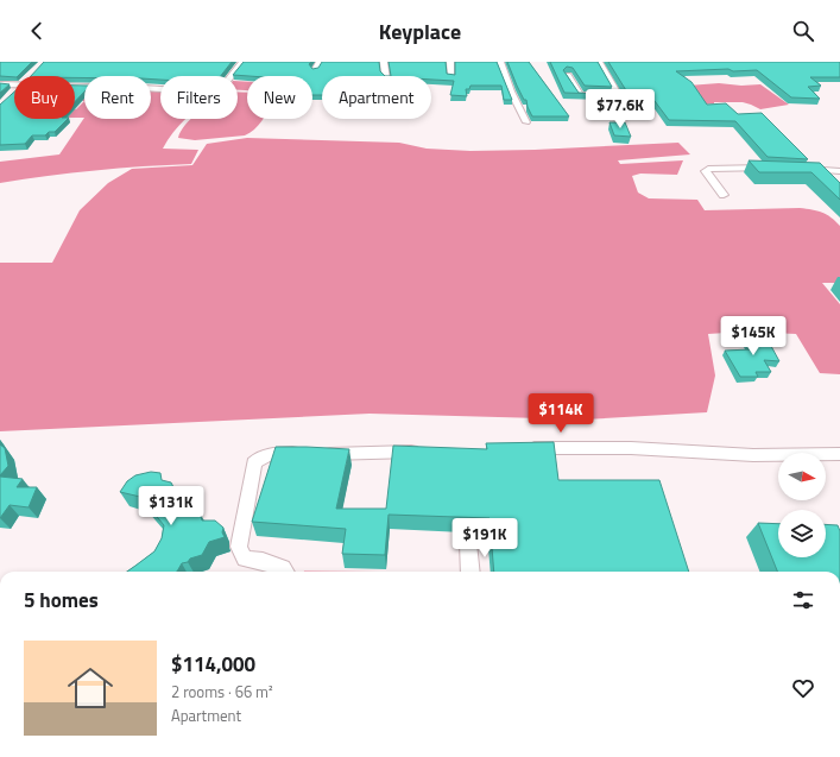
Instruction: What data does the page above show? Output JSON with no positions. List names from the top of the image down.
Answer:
{
  "north": "right",
  "page": {
    "header": "Keyplace",
    "chip": [
      "Buy",
      "Rent",
      "Filters",
      "New",
      "Apartment"
    ],
    "price": [
      "$77.6K",
      "$145K",
      "$114K",
      "$131K",
      "$191K"
    ],
    "heading": "5 homes",
    "list": [
      {
        "name": "$114,000",
        "note": "2 rooms · 66 m² · Apartment"
      }
    ]
  }
}
